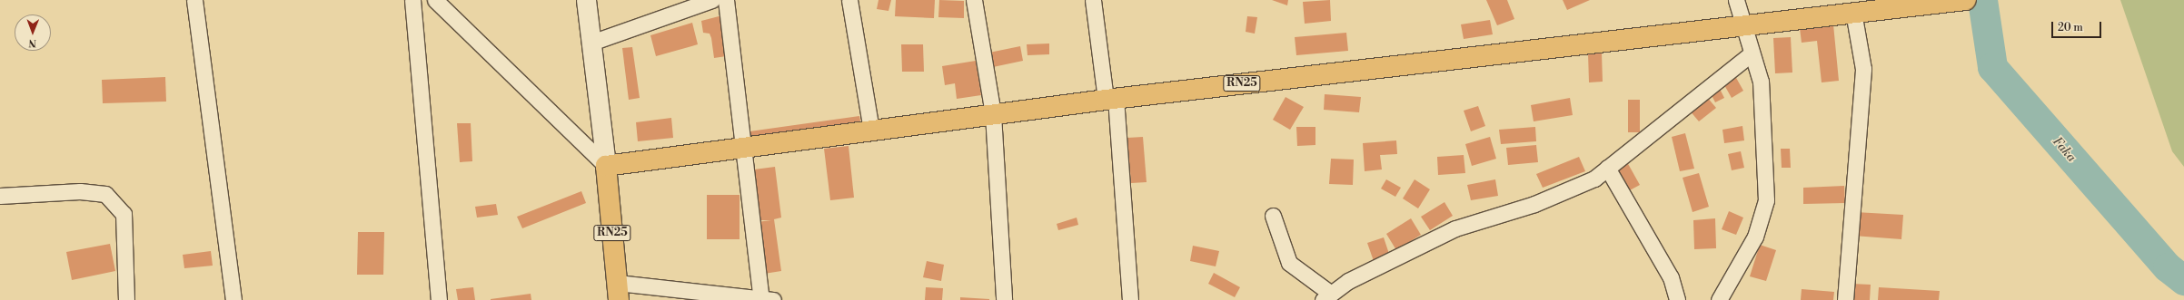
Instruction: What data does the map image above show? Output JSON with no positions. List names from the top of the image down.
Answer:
{
  "streets": {
    "main road": ["RN25"]
  },
  "water": ["Faka"],
  "scale_bar": "20 m",
  "north": "bottom"
}
